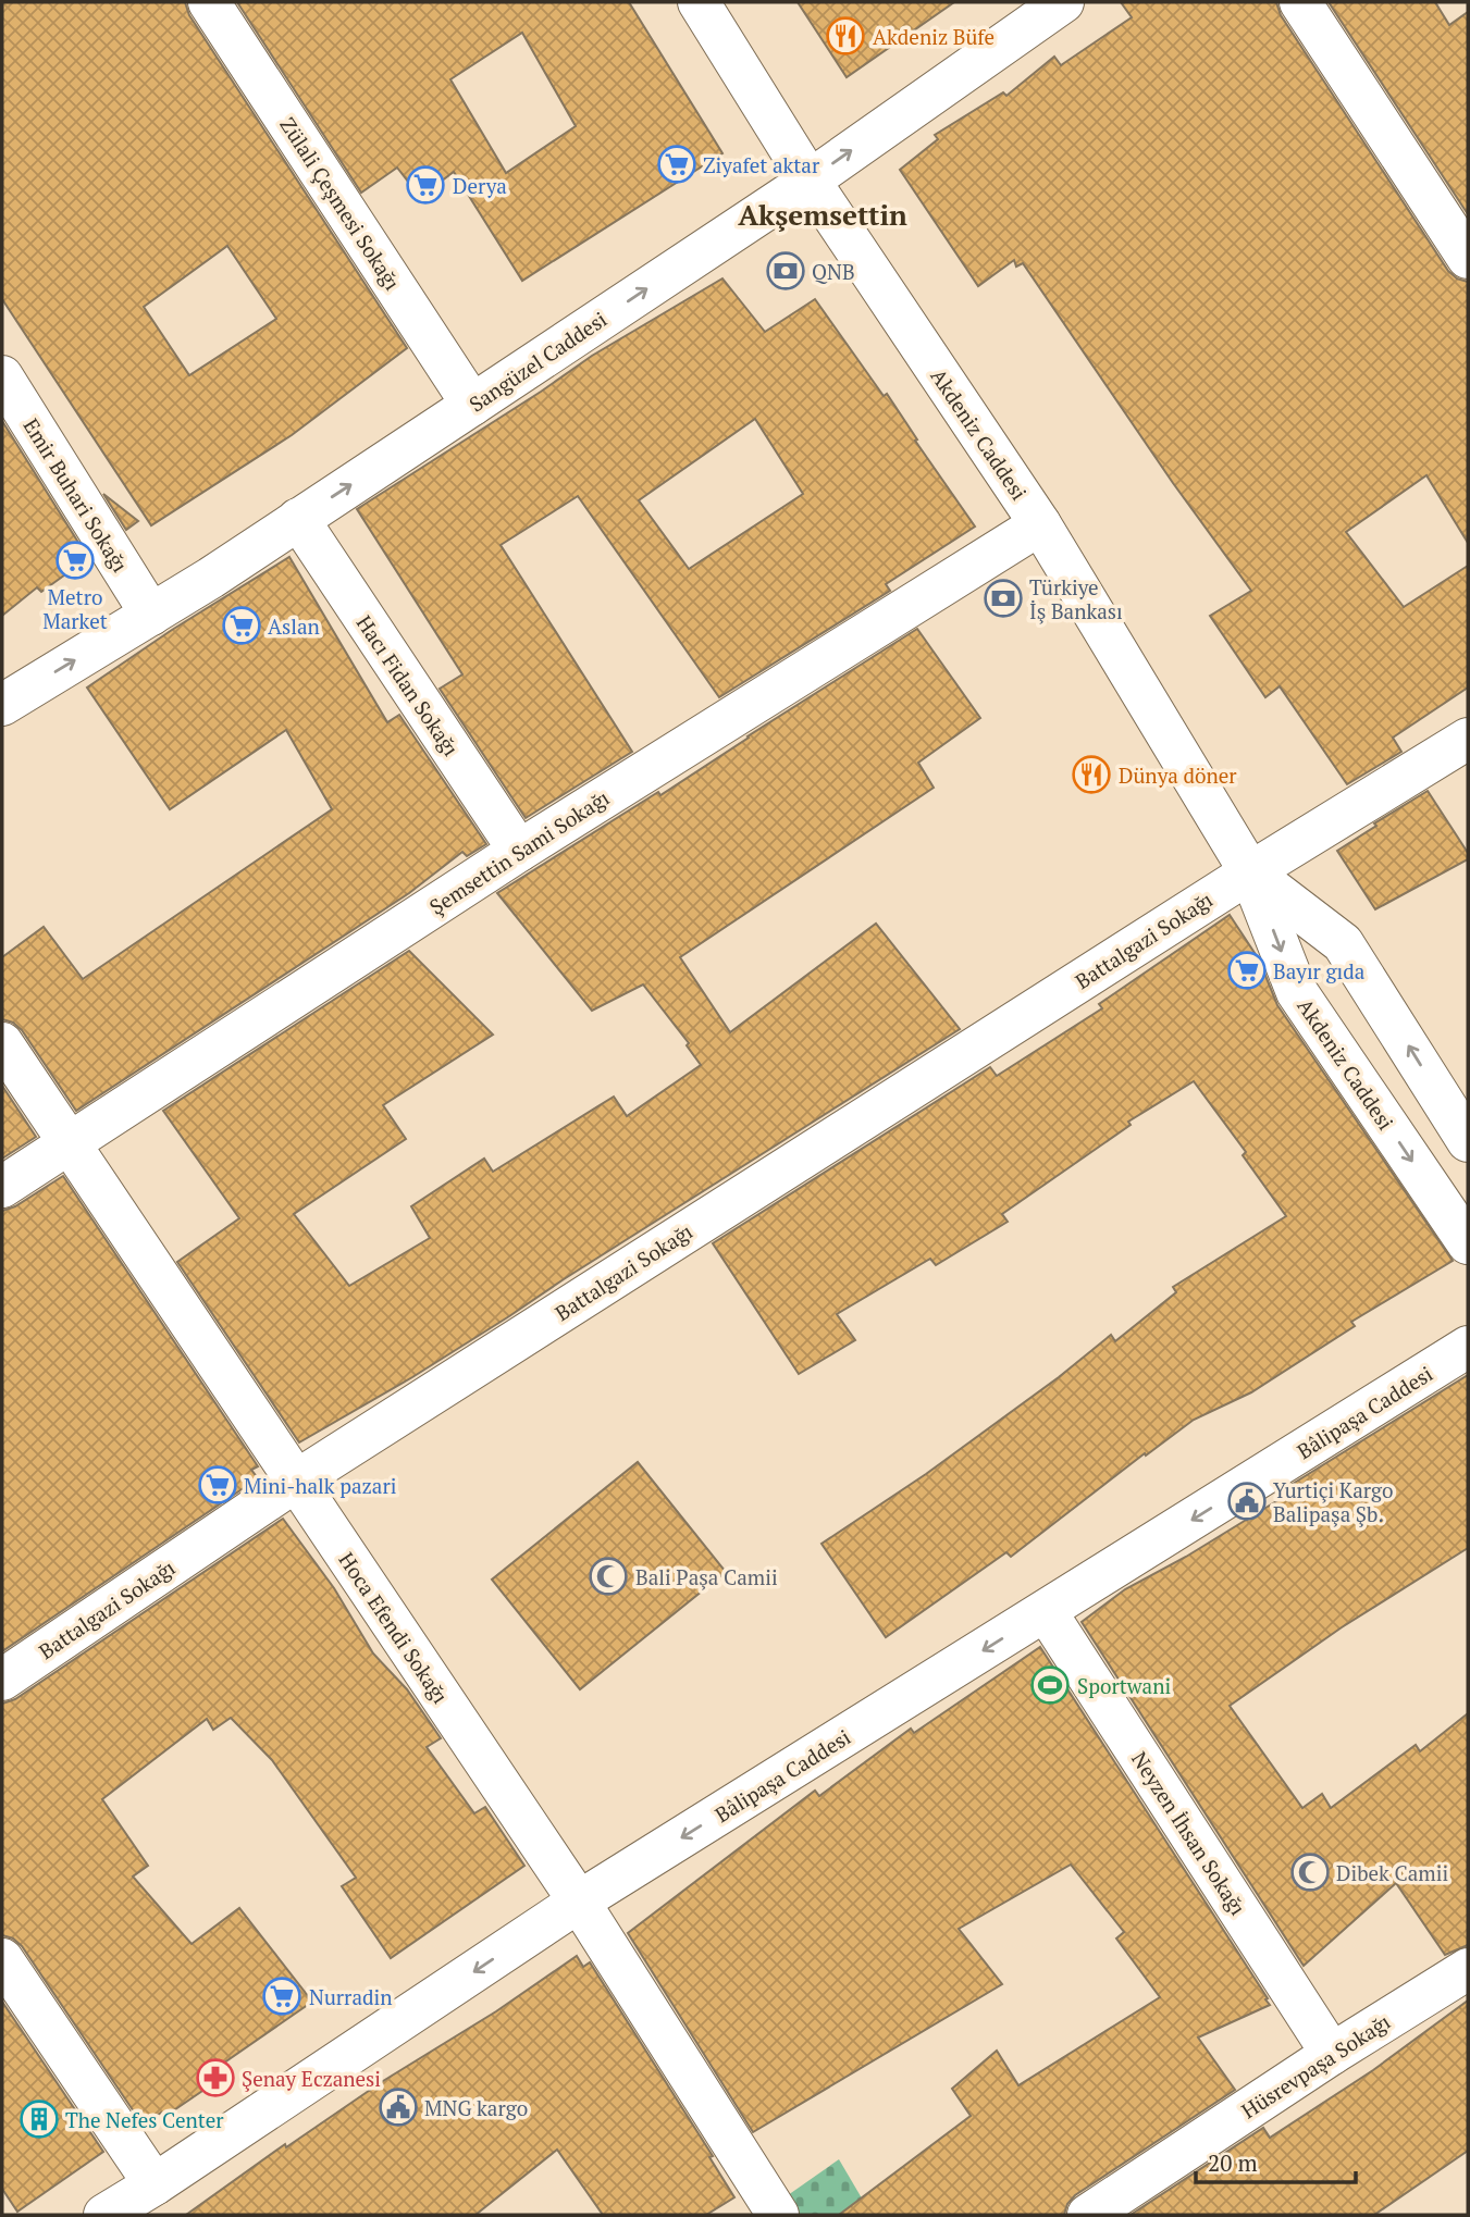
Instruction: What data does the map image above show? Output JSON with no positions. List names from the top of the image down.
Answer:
{
  "streets": {
    "street": [
      "Zülali Çeşmesi Sokağı",
      "Sangüzel Caddesi",
      "Akdeniz Caddesi",
      "Emir Buhari Sokağı",
      "Hacı Fidan Sokağı",
      "Şemsettin Sami Sokağı",
      "Battalgazi Sokağı",
      "Bâlipaşa Caddesi",
      "Hoca Efendi Sokağı",
      "Neyzen İhsan Sokağı",
      "Hüsrevpaşa Sokağı"
    ]
  },
  "crossings": [
    ["Zülali Çeşmesi Sokağı", "Sangüzel Caddesi"],
    ["Sangüzel Caddesi", "Akdeniz Caddesi"],
    ["Sangüzel Caddesi", "Emir Buhari Sokağı"],
    ["Sangüzel Caddesi", "Hacı Fidan Sokağı"],
    ["Akdeniz Caddesi", "Şemsettin Sami Sokağı"],
    ["Akdeniz Caddesi", "Battalgazi Sokağı"],
    ["Hacı Fidan Sokağı", "Şemsettin Sami Sokağı"],
    ["Şemsettin Sami Sokağı", "Hoca Efendi Sokağı"],
    ["Battalgazi Sokağı", "Hoca Efendi Sokağı"],
    ["Bâlipaşa Caddesi", "Hoca Efendi Sokağı"],
    ["Bâlipaşa Caddesi", "Neyzen İhsan Sokağı"],
    ["Neyzen İhsan Sokağı", "Hüsrevpaşa Sokağı"]
  ],
  "one_way": ["Sangüzel Caddesi", "Bâlipaşa Caddesi"],
  "districts": ["Akşemsettin"],
  "places": {
    "restaurant": ["Akdeniz Büfe", "Dünya döner"],
    "supermarket": [
      "Ziyafet aktar",
      "Derya",
      "Metro Market",
      "Aslan",
      "Bayır gıda",
      "Mini-halk pazari",
      "Nurradin"
    ],
    "bank": ["QNB", "Türkiye İş Bankası"],
    "public building": ["Yurtiçi Kargo Balipaşa Şb.", "MNG kargo"],
    "mosque": ["Bali Paşa Camii", "Dibek Camii"],
    "sports": ["Sportwani"],
    "pharmacy": ["Şenay Eczanesi"],
    "building": ["The Nefes Center"]
  },
  "scale_bar": "20 m"
}
